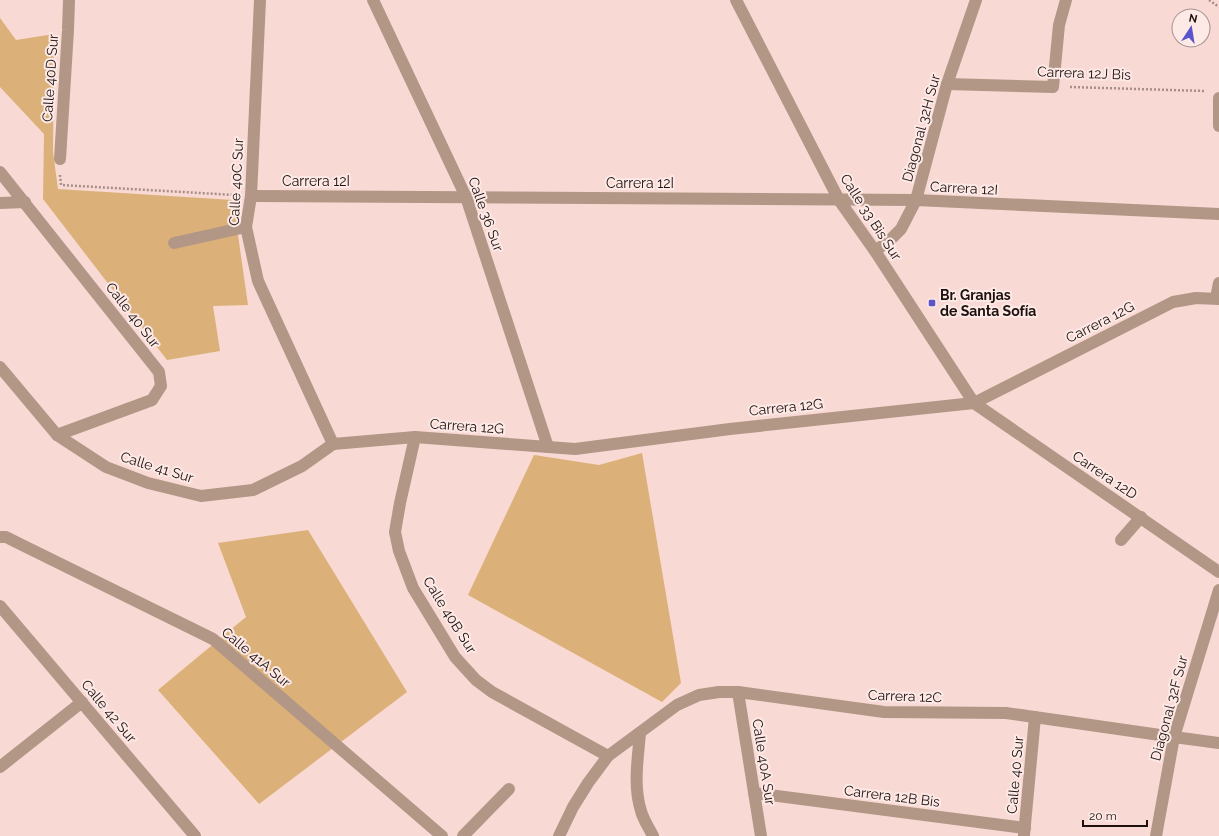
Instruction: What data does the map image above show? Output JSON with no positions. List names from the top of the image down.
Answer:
{
  "streets": {
    "street": [
      "Carrera 12J Bis",
      "Calle 40D Sur",
      "Diagonal 32H Sur",
      "Carrera 12I",
      "Calle 40C Sur",
      "Calle 36 Sur",
      "Calle 33 Bis Sur",
      "Calle 40 Sur",
      "Carrera 12G",
      "Calle 41 Sur",
      "Carrera 12D",
      "Calle 40B Sur",
      "Calle 41A Sur",
      "Carrera 12C",
      "Diagonal 32F Sur",
      "Calle 42 Sur",
      "Calle 40A Sur",
      "Carrera 12B Bis"
    ]
  },
  "crossings": [
    ["Carrera 12J Bis", "Diagonal 32H Sur"],
    ["Diagonal 32H Sur", "Carrera 12I"],
    ["Diagonal 32H Sur", "Calle 33 Bis Sur"],
    ["Carrera 12I", "Calle 40C Sur"],
    ["Carrera 12I", "Calle 36 Sur"],
    ["Carrera 12I", "Calle 33 Bis Sur"],
    ["Calle 40C Sur", "Carrera 12G"],
    ["Calle 40C Sur", "Calle 41 Sur"],
    ["Calle 36 Sur", "Carrera 12G"],
    ["Calle 33 Bis Sur", "Carrera 12G"],
    ["Calle 33 Bis Sur", "Carrera 12D"],
    ["Calle 40 Sur", "Calle 41 Sur"],
    ["Calle 40 Sur", "Carrera 12C"],
    ["Calle 40 Sur", "Carrera 12B Bis"],
    ["Carrera 12G", "Calle 41 Sur"],
    ["Carrera 12G", "Carrera 12D"],
    ["Carrera 12G", "Calle 40B Sur"],
    ["Calle 40B Sur", "Carrera 12C"],
    ["Carrera 12C", "Diagonal 32F Sur"],
    ["Carrera 12C", "Calle 40A Sur"],
    ["Calle 40A Sur", "Carrera 12B Bis"]
  ],
  "places": {
    "transit": ["Br. Granjas de Santa Sofía"]
  },
  "scale_bar": "20 m",
  "north": "top"
}
